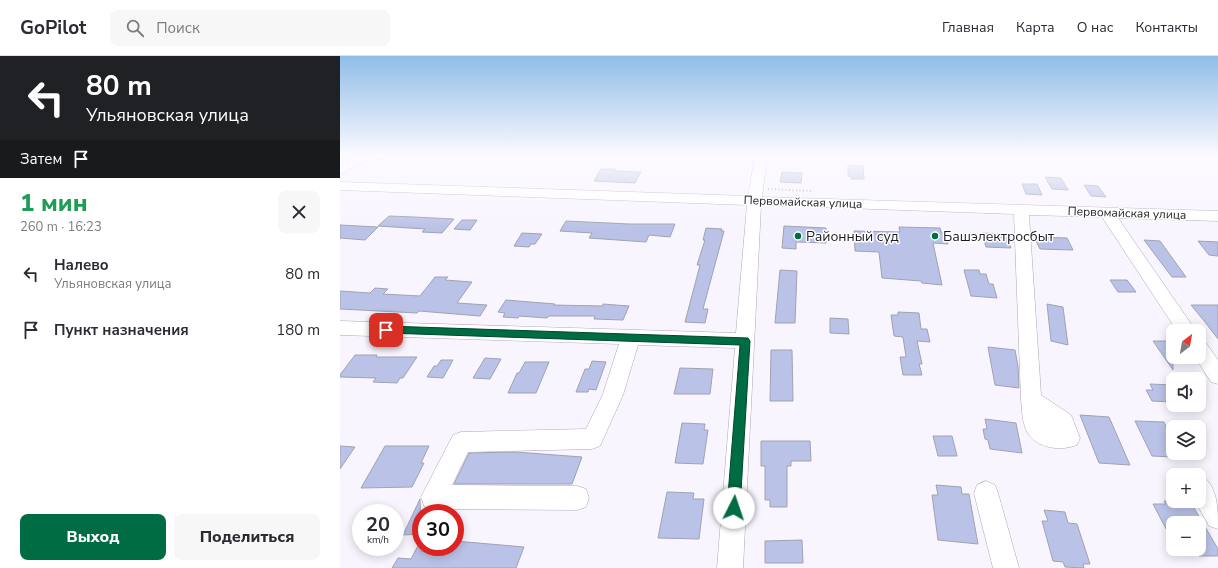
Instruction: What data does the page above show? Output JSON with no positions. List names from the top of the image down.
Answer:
{
  "streets": {
    "street": ["Первомайская улица"]
  },
  "places": ["Районный суд", "Башэлектросбыт"],
  "north": "top right",
  "page": {
    "header": "GoPilot",
    "search": "Поиск",
    "nav": [
      "Главная",
      "Карта",
      "О нас",
      "Контакты"
    ],
    "turn": ["80 m", "Ульяновская улица"],
    "then": "Затем",
    "heading": ["1 мин", "260 m · 16:23"],
    "list": [
      {
        "name": "Налево",
        "note": "Ульяновская улица",
        "value": "80 m"
      },
      {
        "name": "Пункт назначения",
        "value": "180 m"
      }
    ],
    "map_buttons": ["+", "−"],
    "speed": "20 km/h",
    "limit": "30",
    "buttons": ["Выход", "Поделиться"]
  }
}
